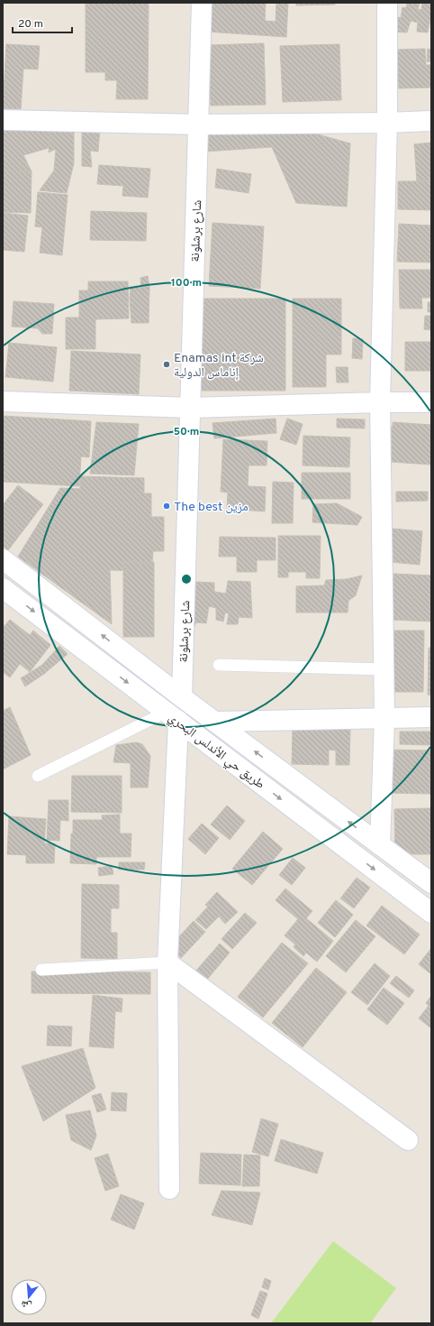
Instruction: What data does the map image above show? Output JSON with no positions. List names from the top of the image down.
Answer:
{
  "streets": {
    "street": ["شارع برشلونة", "طريق حي الأندلس البحري"]
  },
  "crossings": [
    ["شارع برشلونة", "طريق حي الأندلس البحري"]
  ],
  "places": ["Enamas int شركة إناماس الدولية", "The best مزين"],
  "scale_bar": "20 m",
  "north": "bottom",
  "rings": ["100 m", "50 m"]
}
